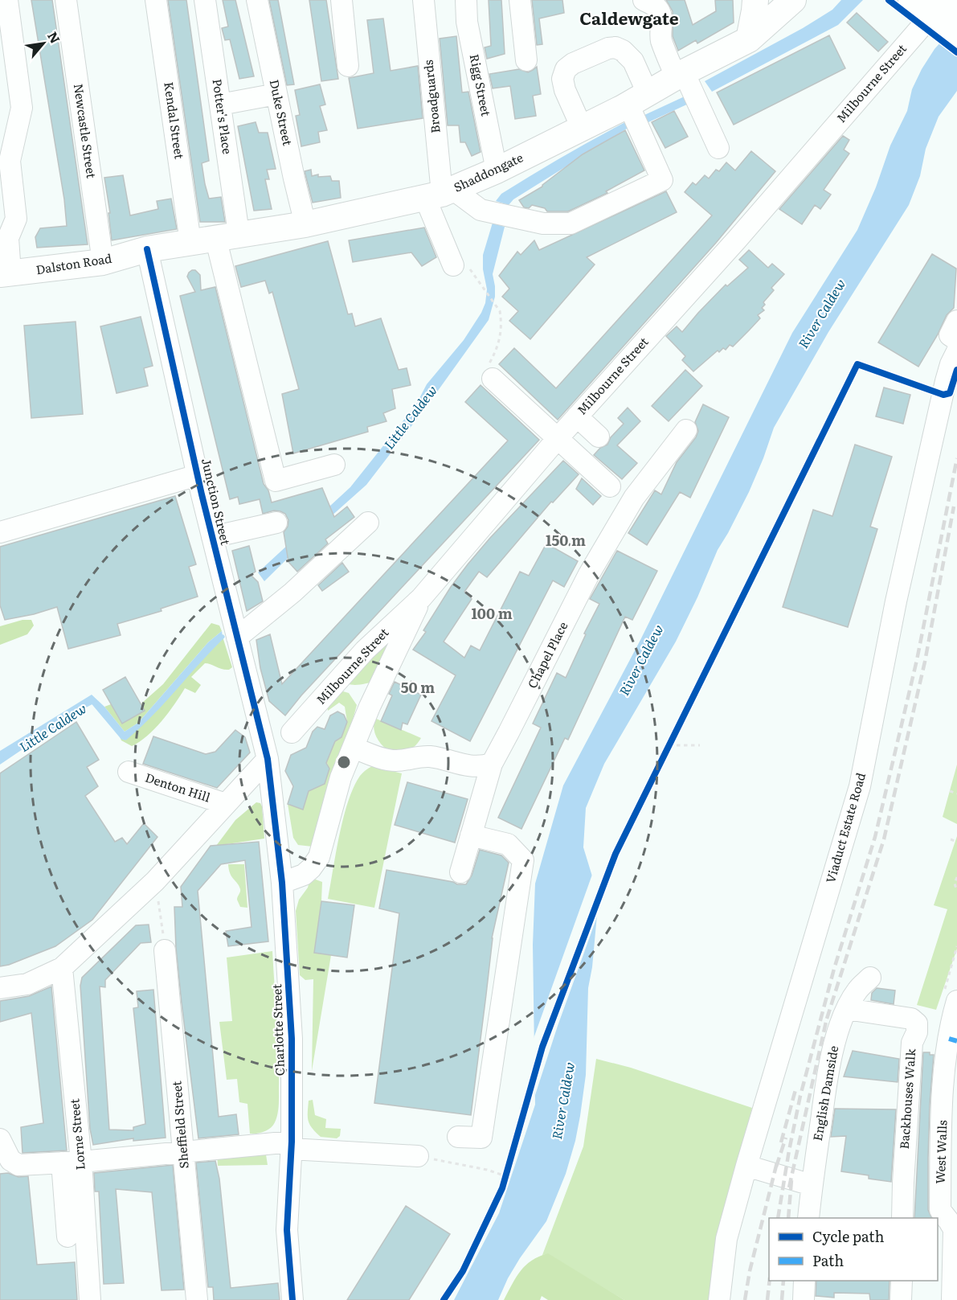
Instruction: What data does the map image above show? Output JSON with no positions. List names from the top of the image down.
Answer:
{
  "streets": {
    "main road": ["Shaddongate", "Dalston Road"],
    "street": [
      "Milbourne Street",
      "Rigg Street",
      "Broadguards",
      "Duke Street",
      "Potter's Place",
      "Kendal Street",
      "Newcastle Street",
      "Junction Street",
      "Chapel Place",
      "Denton Hill",
      "Viaduct Estate Road",
      "Charlotte Street",
      "English Damside",
      "Backhouses Walk",
      "Sheffield Street",
      "Lorne Street",
      "West Walls"
    ]
  },
  "crossings": [
    ["Rigg Street", "Shaddongate"],
    ["Broadguards", "Shaddongate"],
    ["Duke Street", "Shaddongate"],
    ["Potter's Place", "Shaddongate"],
    ["Kendal Street", "Shaddongate"],
    ["Newcastle Street", "Dalston Road"],
    ["Shaddongate", "Dalston Road"],
    ["Shaddongate", "Junction Street"],
    ["Dalston Road", "Junction Street"],
    ["Junction Street", "Charlotte Street"],
    ["English Damside", "Backhouses Walk"]
  ],
  "districts": ["Caldewgate"],
  "water": ["River Caldew", "Little Caldew"],
  "legend": ["Cycle path", "Path"],
  "north": "top right",
  "rings": ["150 m", "100 m", "50 m"]
}
